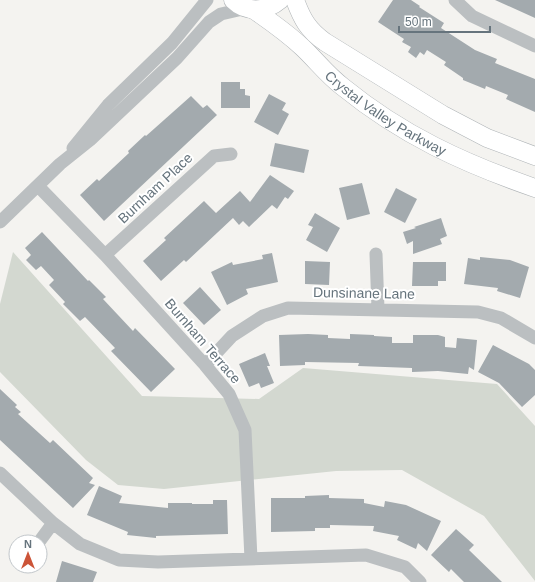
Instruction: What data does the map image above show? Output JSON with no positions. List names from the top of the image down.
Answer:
{
  "streets": {
    "main road": ["Crystal Valley Parkway"],
    "street": ["Burnham Place", "Dunsinane Lane", "Burnham Terrace"]
  },
  "crossings": [
    ["Burnham Place", "Burnham Terrace"],
    ["Dunsinane Lane", "Burnham Terrace"]
  ],
  "scale_bar": "50 m",
  "north": "top"
}
